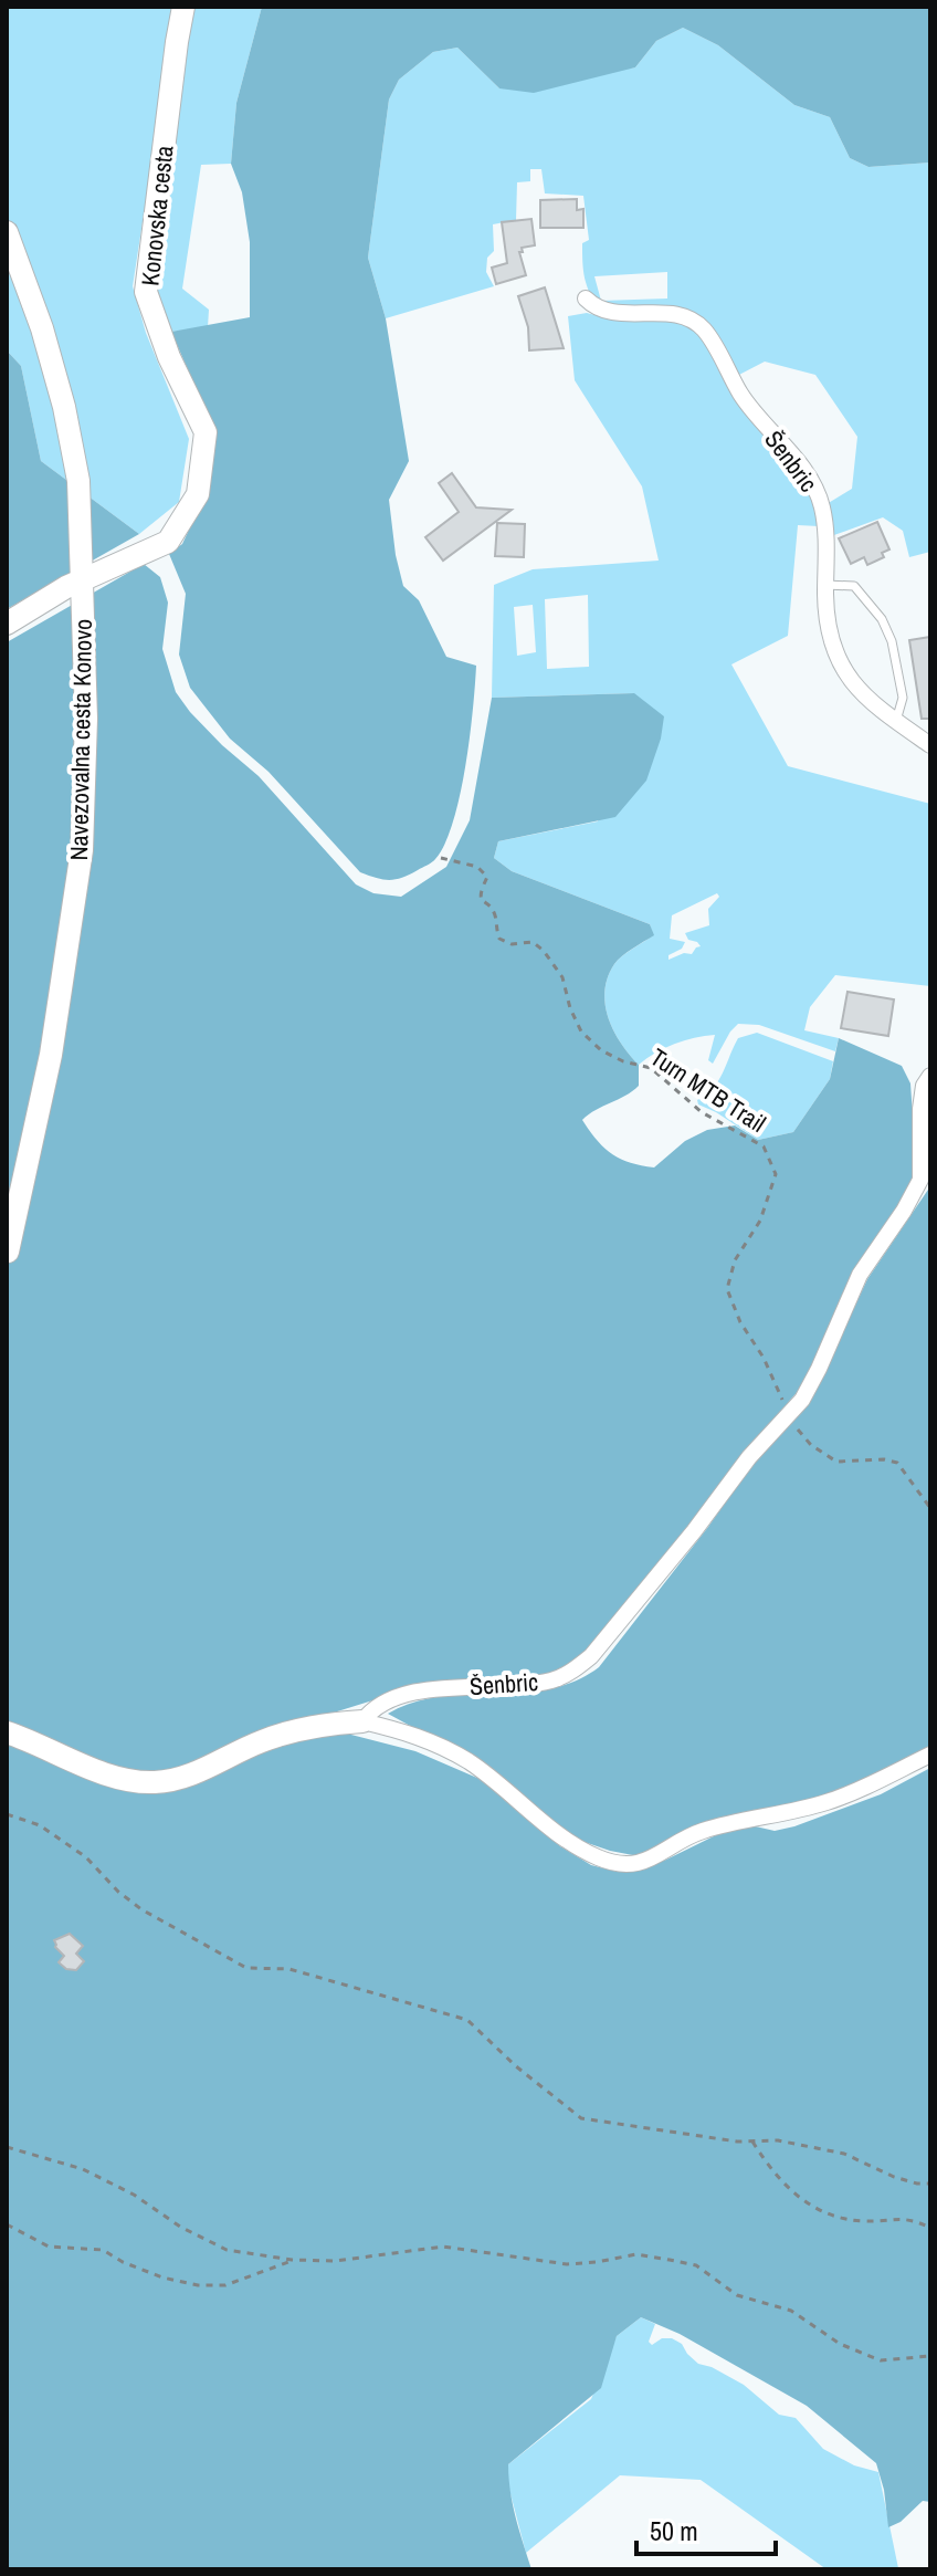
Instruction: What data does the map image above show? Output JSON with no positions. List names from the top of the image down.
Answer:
{
  "streets": {
    "street": ["Konovska cesta", "Šenbric", "Navezovalna cesta Konovo"],
    "path": ["Turn MTB Trail"]
  },
  "crossings": [
    ["Konovska cesta", "Navezovalna cesta Konovo"],
    ["Šenbric", "Turn MTB Trail"]
  ],
  "scale_bar": "50 m"
}
